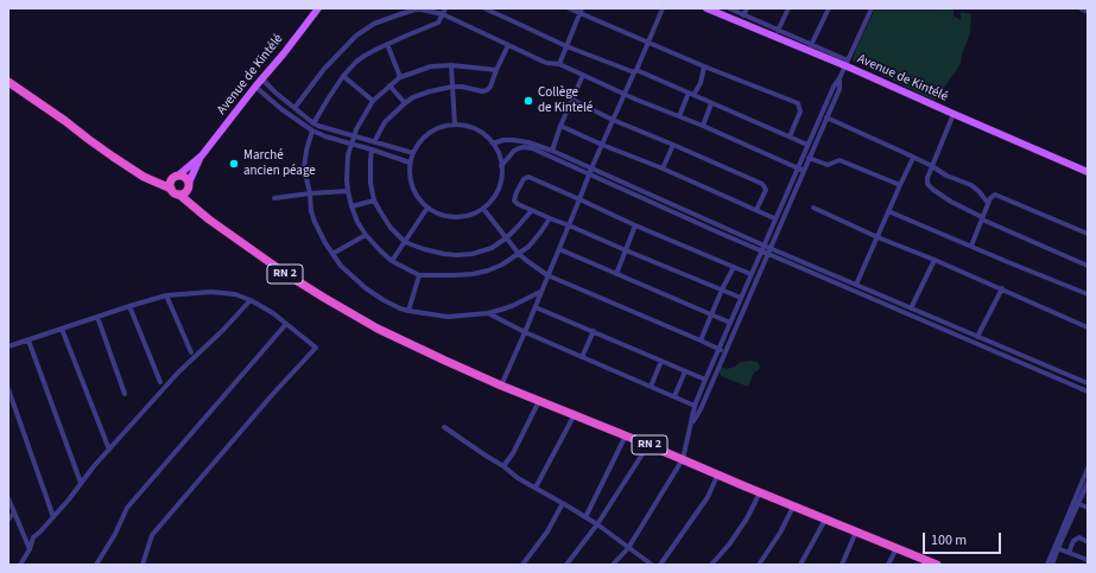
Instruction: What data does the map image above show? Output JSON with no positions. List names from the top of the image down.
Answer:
{
  "streets": {
    "highway": ["RN 2"],
    "main road": ["Avenue de Kintélé"]
  },
  "crossings": [
    ["Avenue de Kintélé", "RN 2"]
  ],
  "places": ["Collège de Kintelé", "Marché ancien péage"],
  "scale_bar": "100 m"
}
